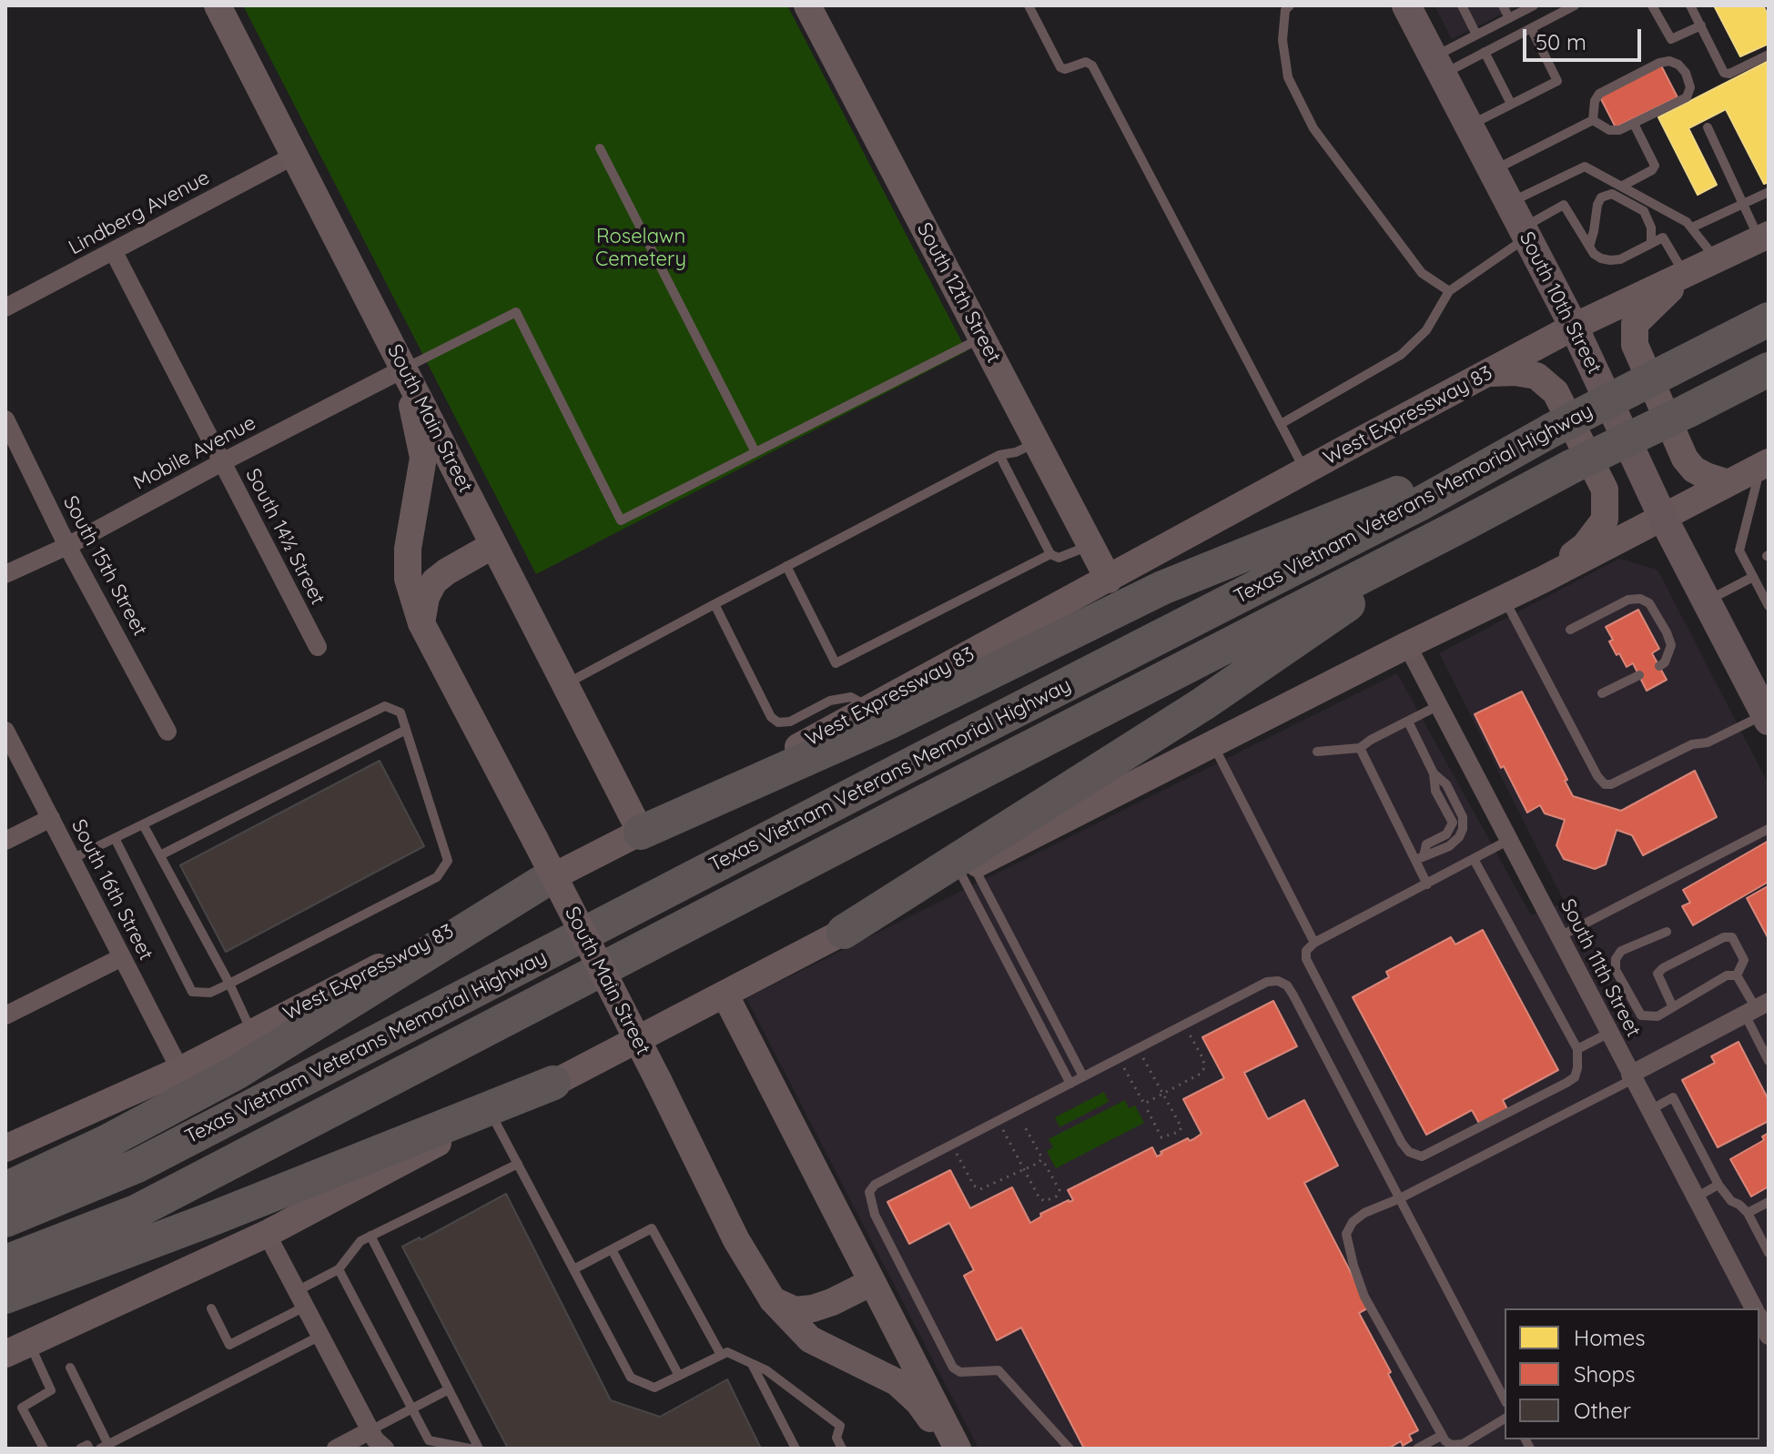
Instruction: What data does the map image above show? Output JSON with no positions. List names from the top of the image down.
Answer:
{
  "streets": {
    "highway": ["Texas Vietnam Veterans Memorial Highway"],
    "main road": [
      "South 12th Street",
      "South 10th Street",
      "West Expressway 83",
      "South Main Street"
    ],
    "street": [
      "Lindberg Avenue",
      "Mobile Avenue",
      "South 14½ Street",
      "South 15th Street",
      "South 16th Street",
      "South 11th Street"
    ]
  },
  "crossings": [
    ["Lindberg Avenue", "South Main Street"],
    ["Lindberg Avenue", "South 14½ Street"],
    ["South 12th Street", "West Expressway 83"],
    ["South 10th Street", "West Expressway 83"],
    ["West Expressway 83", "South Main Street"],
    ["West Expressway 83", "South 16th Street"],
    ["South Main Street", "Mobile Avenue"],
    ["Mobile Avenue", "South 14½ Street"],
    ["Mobile Avenue", "South 15th Street"]
  ],
  "parks": ["Roselawn Cemetery"],
  "legend": ["Homes", "Shops", "Other"],
  "scale_bar": "50 m"
}
